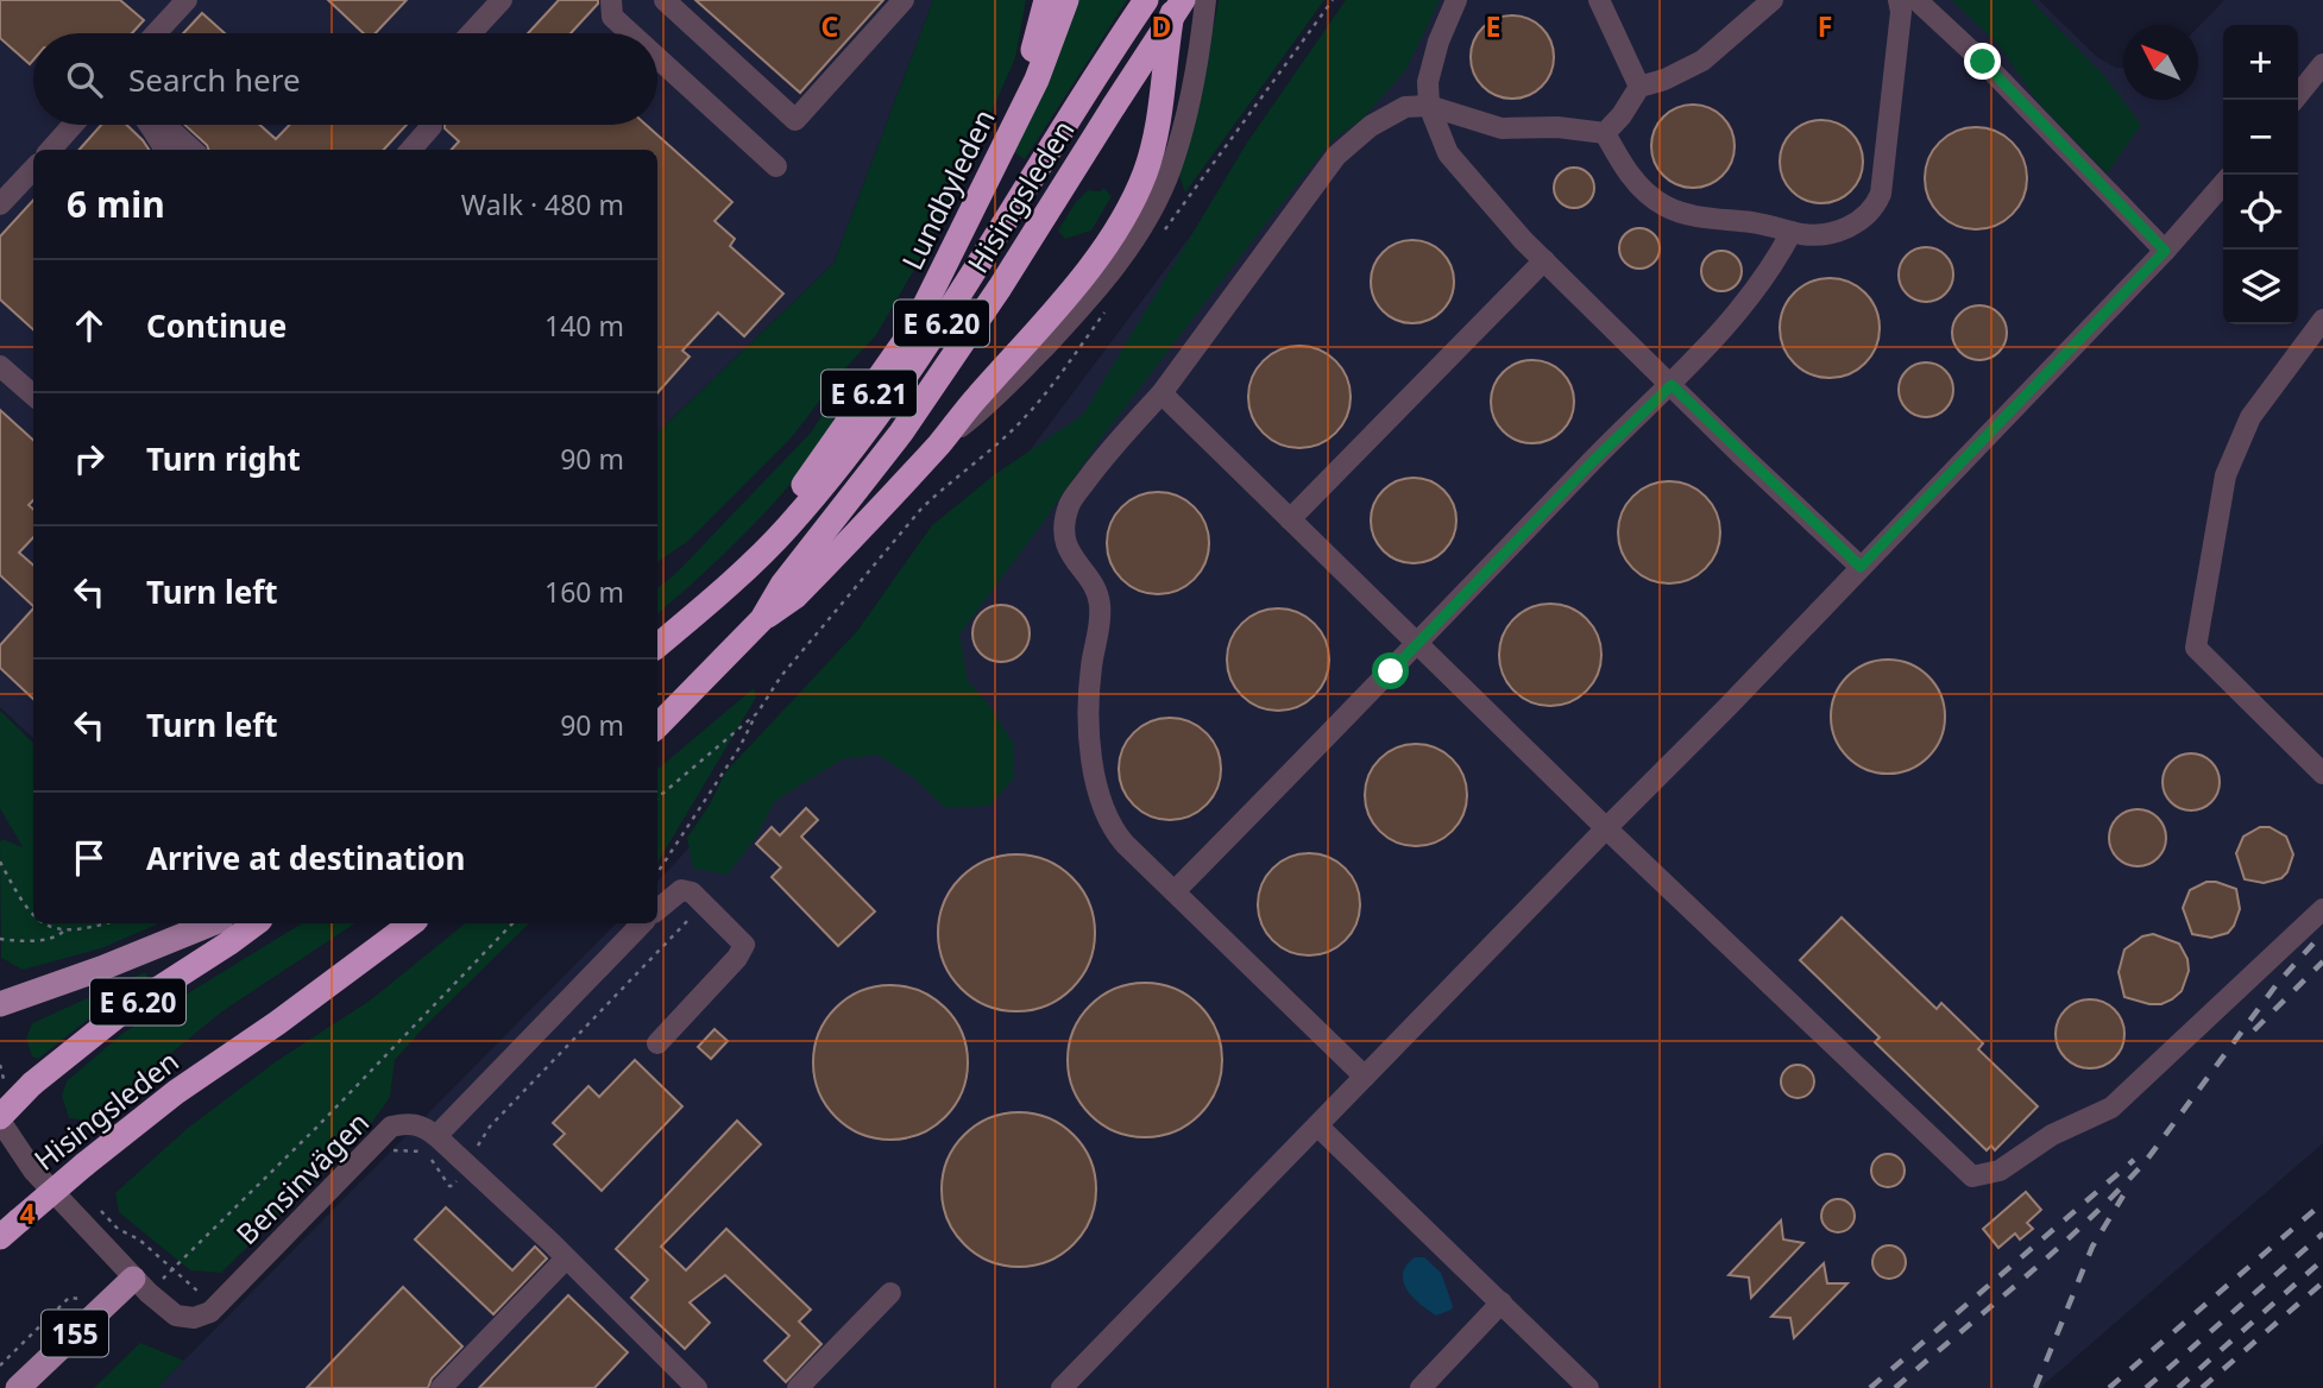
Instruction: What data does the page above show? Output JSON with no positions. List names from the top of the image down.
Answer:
{
  "streets": {
    "highway": [
      "Lundbyleden",
      "Hisingsleden",
      "E 6.20",
      "E 6.21"
    ],
    "main road": ["155"],
    "street": ["Bensinvägen"]
  },
  "crossings": [
    ["Lundbyleden", "Hisingsleden"],
    ["Hisingsleden", "E 6.21"]
  ],
  "north": "top left",
  "page": {
    "map_buttons": ["+", "−"],
    "search": "Search here",
    "heading": ["6 min", "Walk · 480 m"],
    "list": [
      ["Continue", "140 m"],
      ["Turn right", "90 m"],
      ["Turn left", "160 m"],
      ["Turn left", "90 m"],
      "Arrive at destination"
    ]
  },
  "grid": {
    "columns": [
      "C",
      "D",
      "E",
      "F"
    ],
    "rows": ["4"]
  }
}
